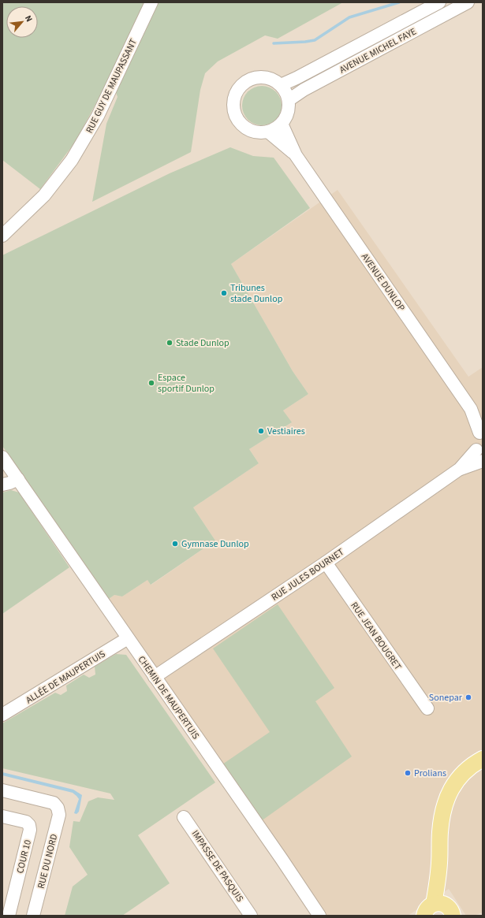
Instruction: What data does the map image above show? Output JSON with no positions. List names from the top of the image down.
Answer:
{
  "streets": {
    "street": [
      "AVENUE MICHEL FAYE",
      "RUE GUY DE MAUPASSANT",
      "AVENUE DUNLOP",
      "RUE JULES BOURNET",
      "RUE JEAN BOUGRET",
      "ALLÉE DE MAUPERTUIS",
      "CHEMIN DE MAUPERTUIS",
      "COUR 10",
      "RUE DU NORD",
      "IMPASSE DE PASQUIS"
    ]
  },
  "crossings": [
    ["AVENUE MICHEL FAYE", "AVENUE DUNLOP"],
    ["RUE JULES BOURNET", "RUE JEAN BOUGRET"],
    ["RUE JULES BOURNET", "CHEMIN DE MAUPERTUIS"],
    ["ALLÉE DE MAUPERTUIS", "CHEMIN DE MAUPERTUIS"]
  ],
  "places": [
    "Tribunes stade Dunlop",
    "Stade Dunlop",
    "Espace sportif Dunlop",
    "Vestiaires",
    "Gymnase Dunlop",
    "Sonepar",
    "Prolians"
  ],
  "north": "top right"
}
